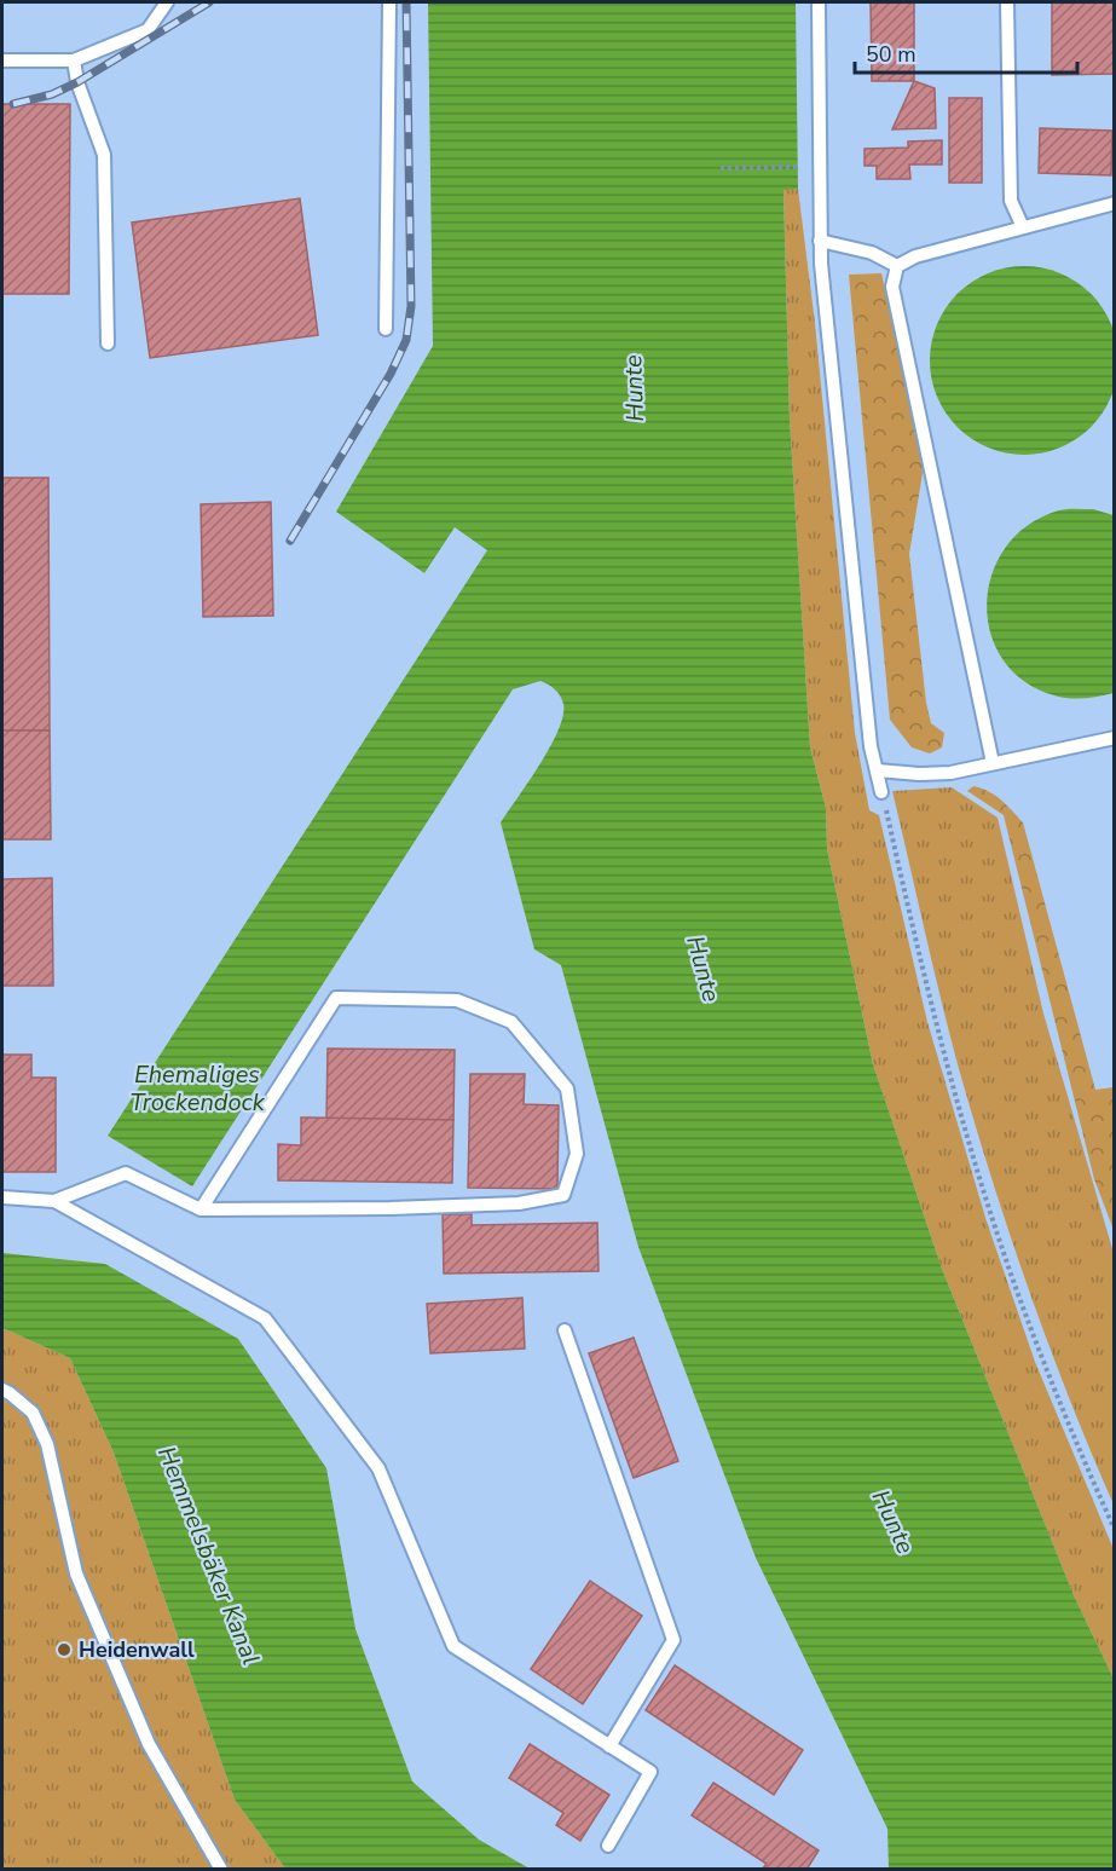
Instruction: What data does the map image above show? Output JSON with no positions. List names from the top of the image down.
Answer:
{
  "water": ["Hunte", "Ehemaliges Trockendock", "Hemmelsbäker Kanal"],
  "places": ["Heidenwall"],
  "scale_bar": "50 m"
}
